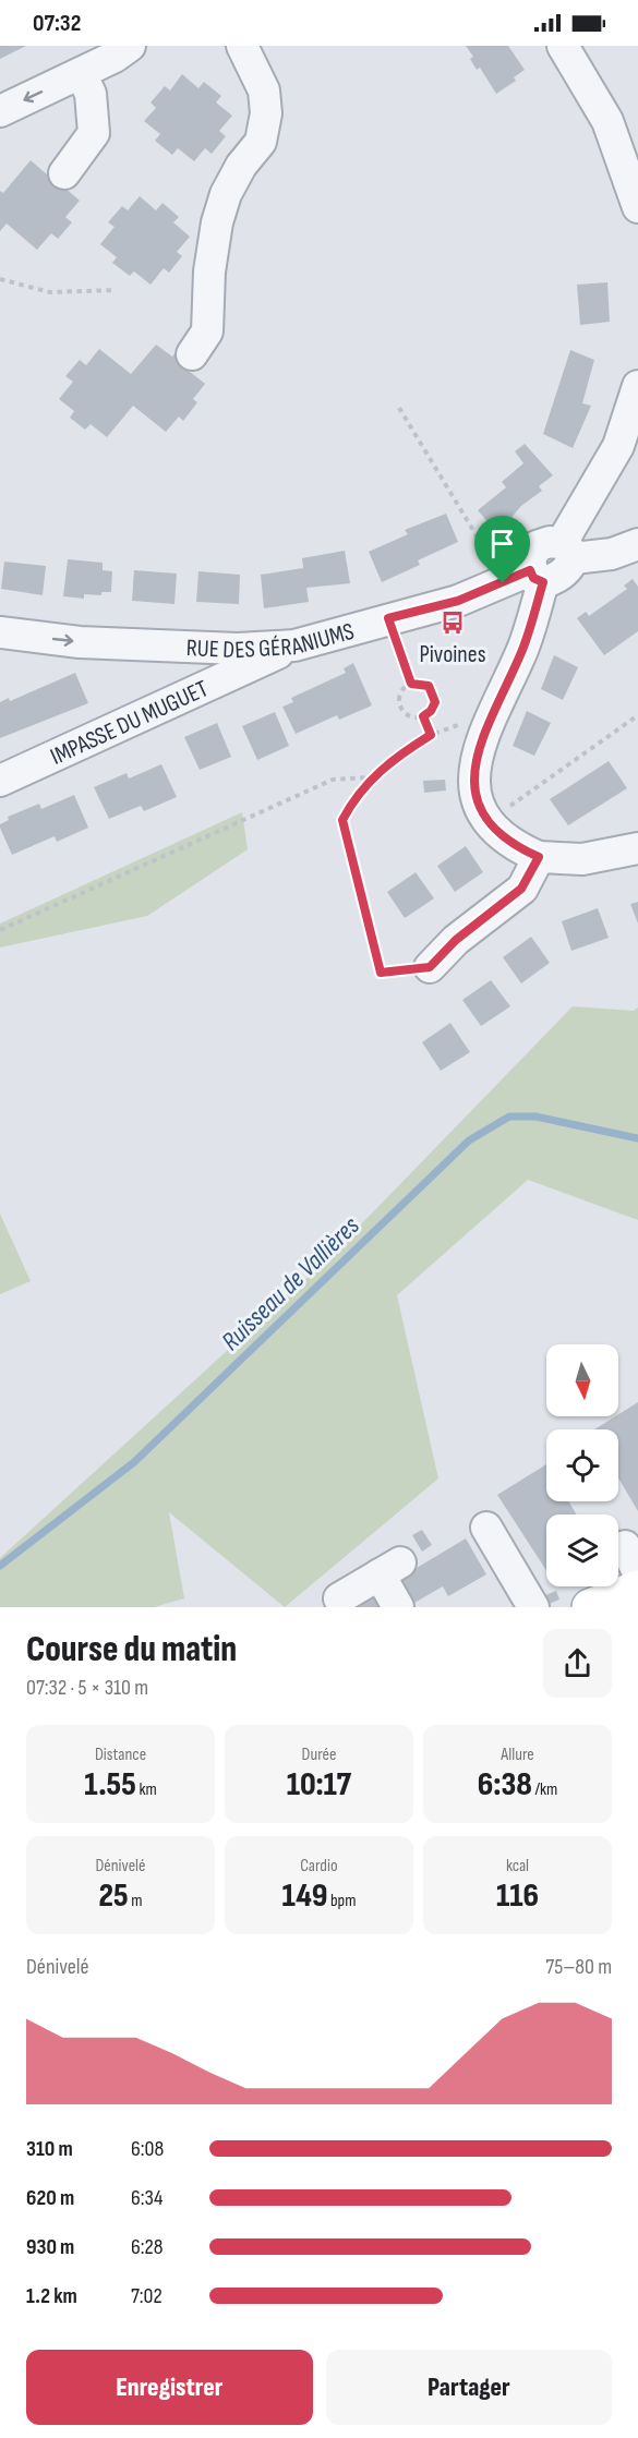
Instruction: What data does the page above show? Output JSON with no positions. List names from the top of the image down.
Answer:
{
  "streets": {
    "street": ["RUE DES GÉRANIUMS", "IMPASSE DU MUGUET"]
  },
  "crossings": [
    ["RUE DES GÉRANIUMS", "IMPASSE DU MUGUET"]
  ],
  "one_way": ["RUE DES GÉRANIUMS"],
  "water": ["Ruisseau de Vallières"],
  "places": {
    "bus stop": ["Pivoines"]
  },
  "north": "bottom",
  "page": {
    "status": "07:32",
    "heading": ["Course du matin", "07:32 · 5 × 310 m"],
    "stats": [
      ["Distance", "1.55 km"],
      ["Durée", "10:17"],
      ["Allure", "6:38 /km"],
      ["Dénivelé", "25 m"],
      ["Cardio", "149 bpm"],
      ["kcal", "116"]
    ],
    "chart": ["Dénivelé", "75–80 m"],
    "list": [
      {
        "name": "310 m",
        "note": "6:08"
      },
      {
        "name": "620 m",
        "note": "6:34"
      },
      {
        "name": "930 m",
        "note": "6:28"
      },
      {
        "name": "1.2 km",
        "note": "7:02"
      }
    ],
    "buttons": ["Enregistrer", "Partager"]
  }
}
